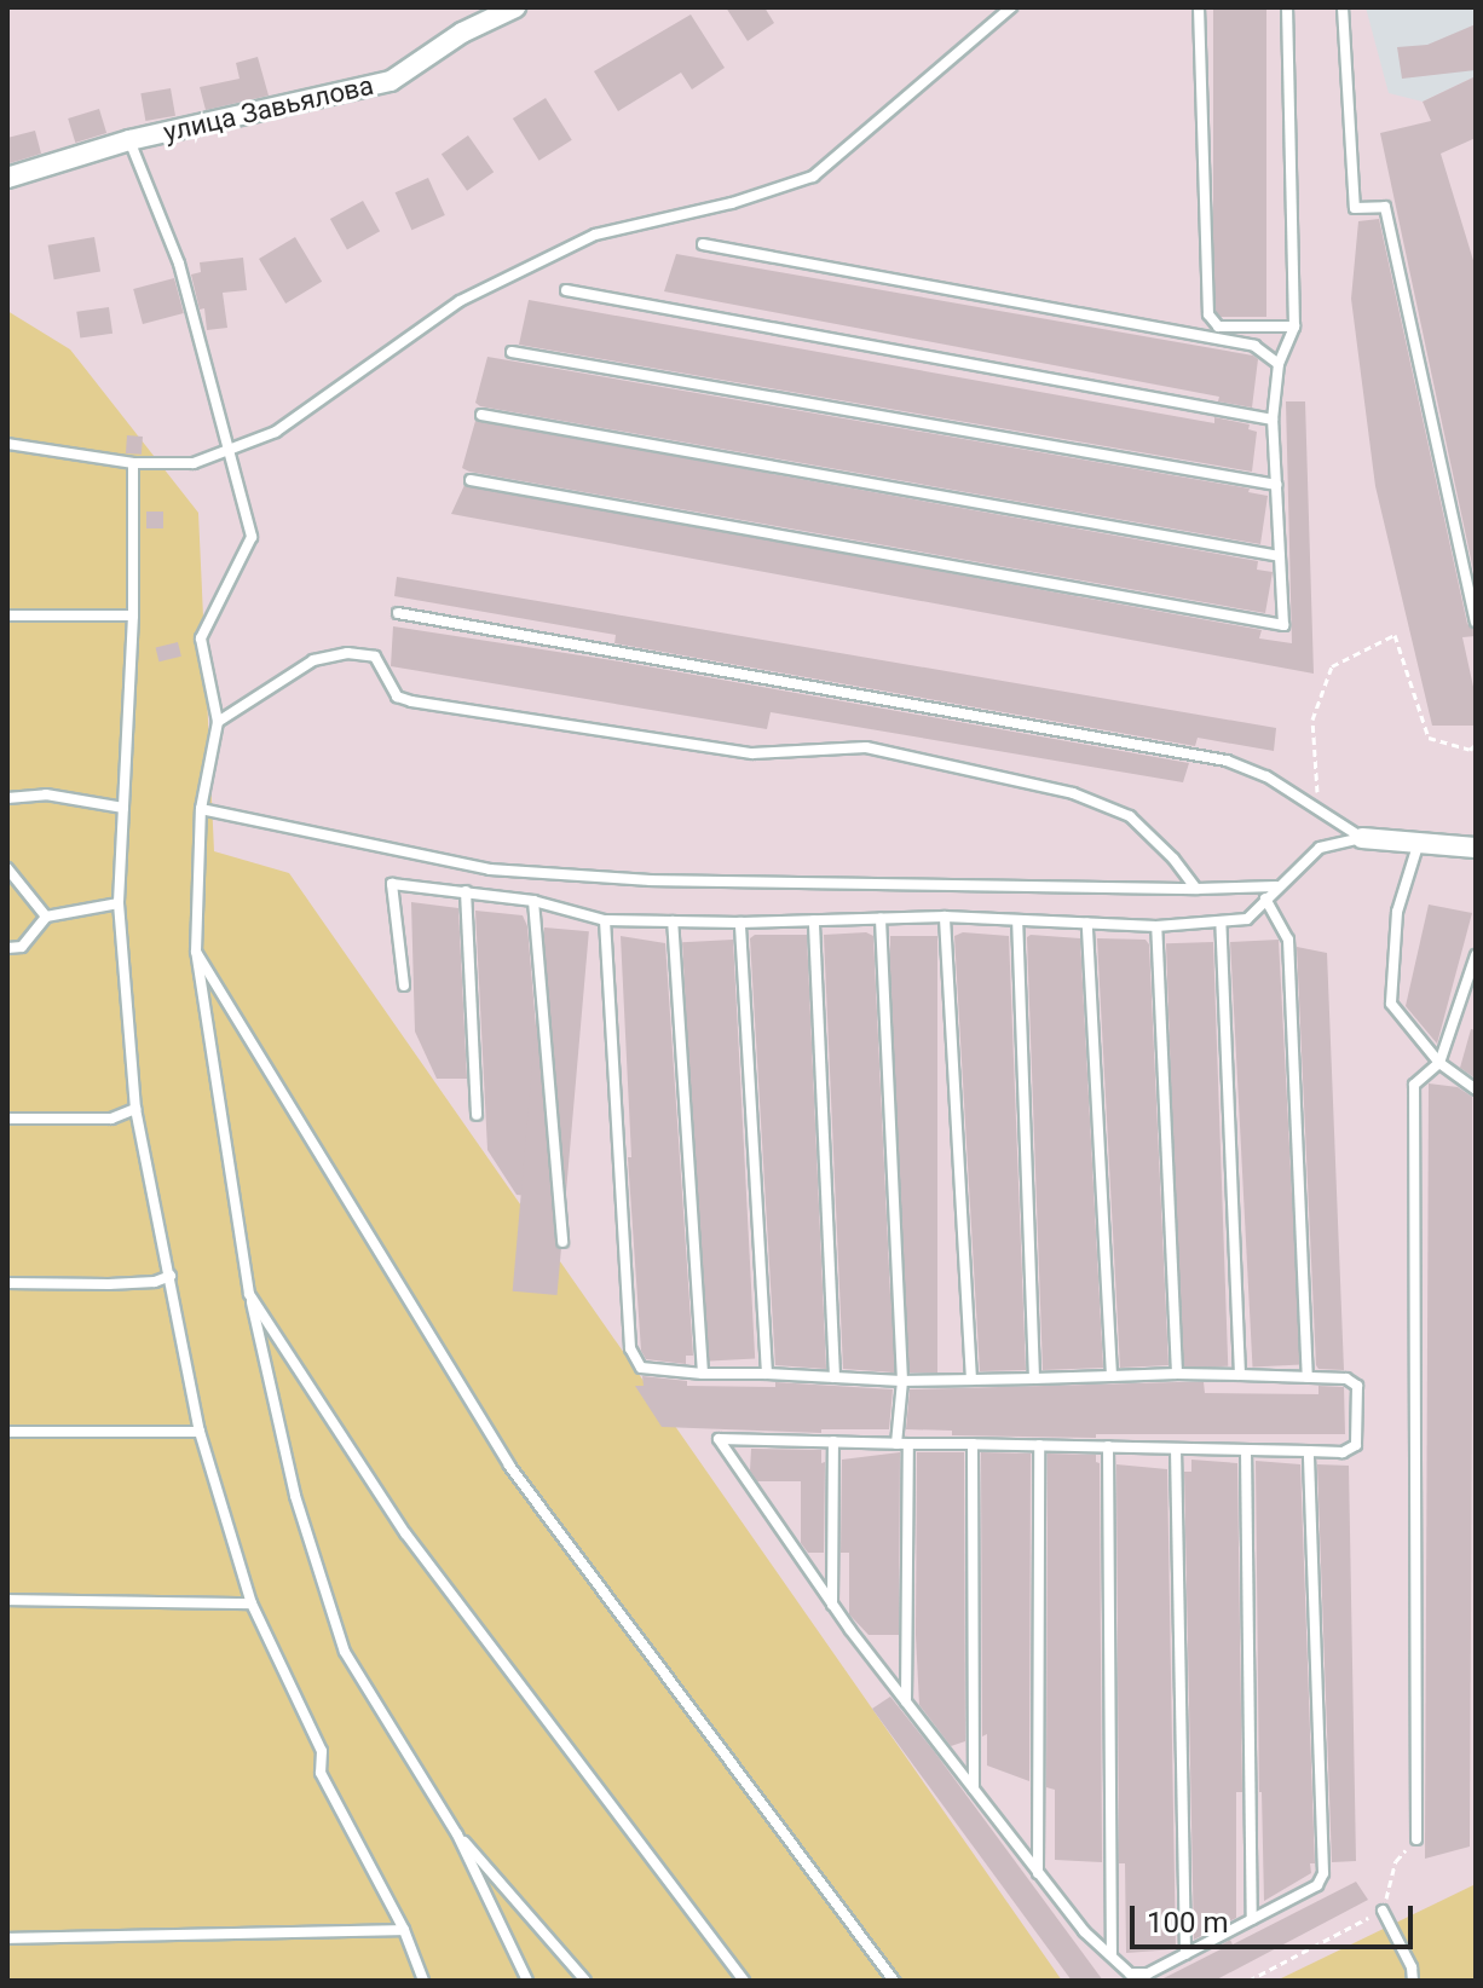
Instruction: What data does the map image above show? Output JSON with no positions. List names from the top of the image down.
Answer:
{
  "streets": {
    "street": ["улица Завьялова"]
  },
  "scale_bar": "100 m"
}
